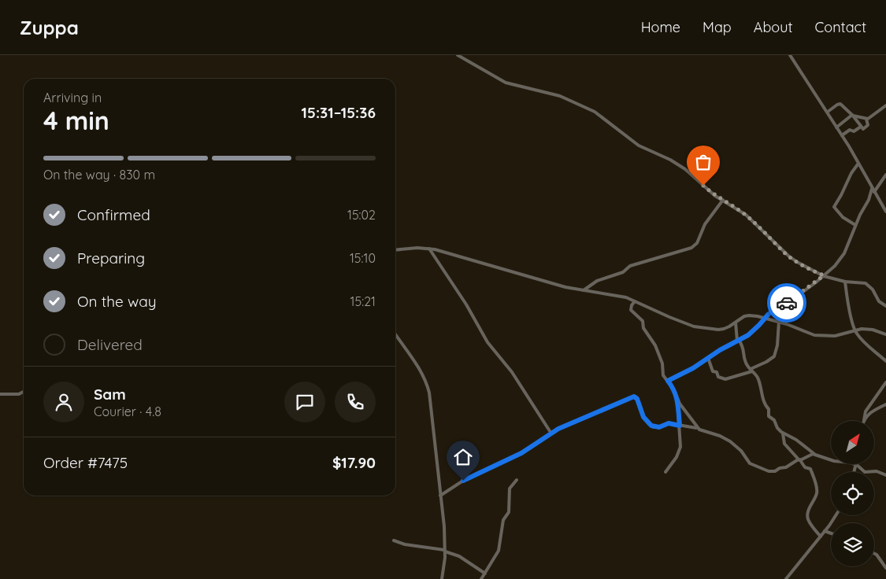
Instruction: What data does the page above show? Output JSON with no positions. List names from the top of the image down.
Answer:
{
  "north": "top right",
  "page": {
    "header": "Zuppa",
    "nav": [
      "Home",
      "Map",
      "About",
      "Contact"
    ],
    "heading": ["4 min", "Arriving in", "15:31–15:36"],
    "panel": [
      "Sam",
      "Courier · 4.8",
      "Order #7475",
      "$17.90"
    ],
    "bar": "On the way · 830 m",
    "list": [
      ["Confirmed", "15:02"],
      ["Preparing", "15:10"],
      ["On the way", "15:21"],
      "Delivered"
    ]
  }
}
